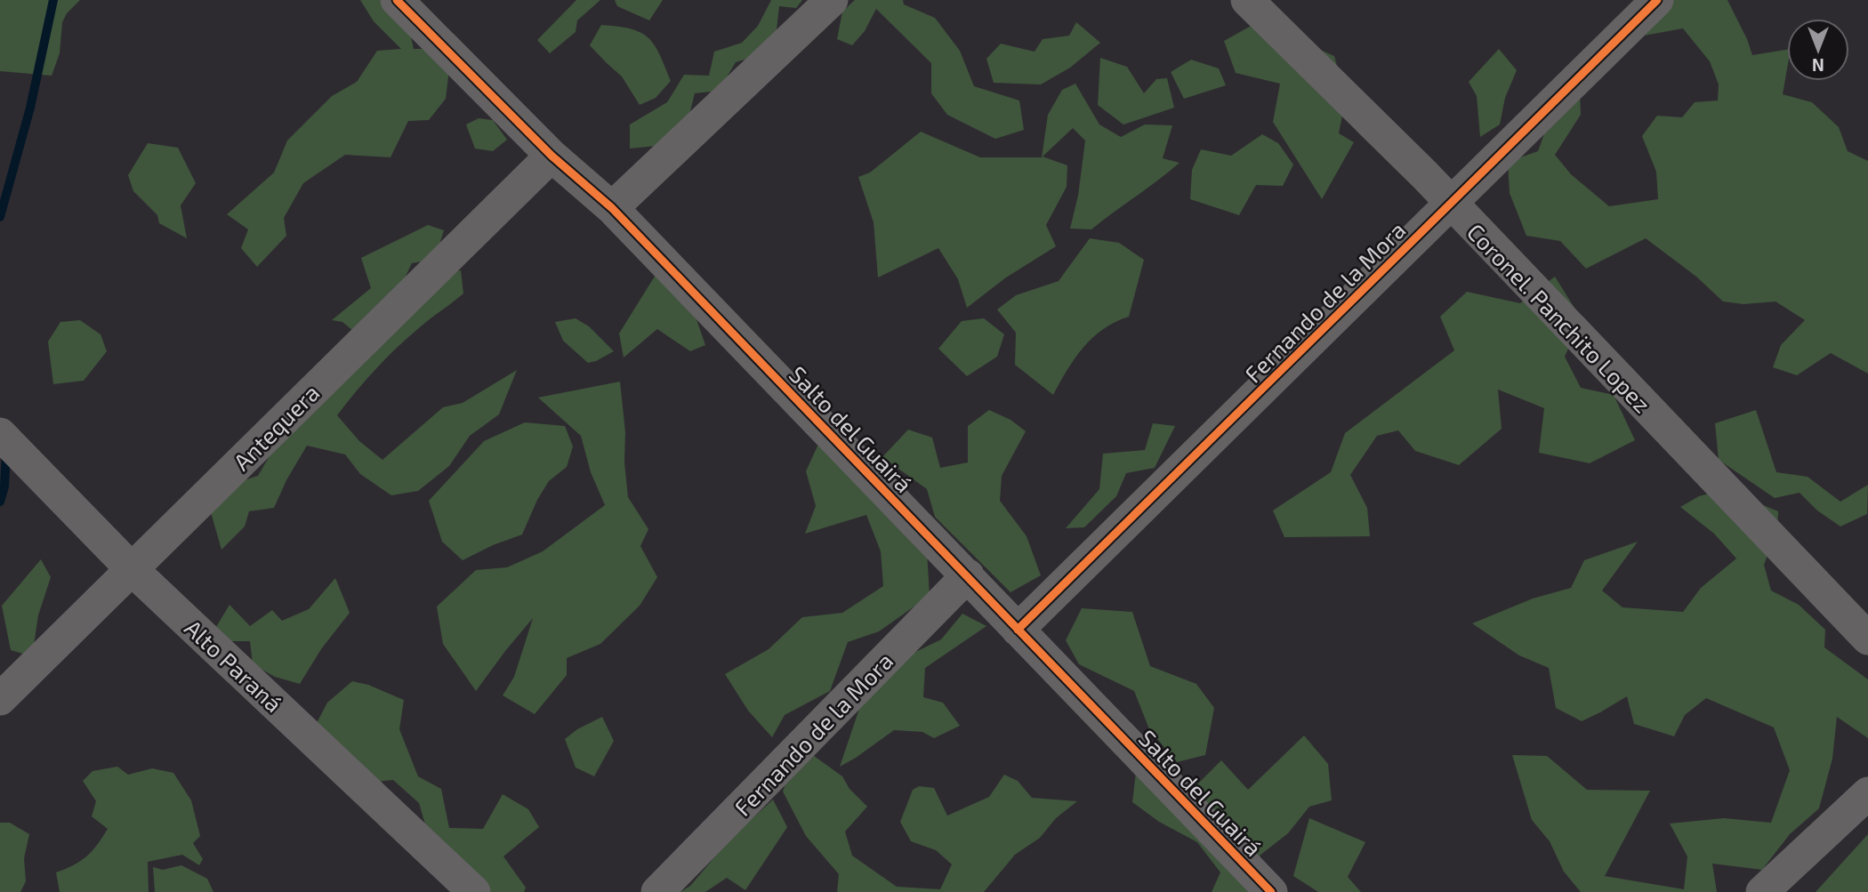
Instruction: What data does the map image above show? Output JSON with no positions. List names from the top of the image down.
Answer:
{
  "streets": {
    "street": [
      "Fernando de la Mora",
      "Coronel. Panchito Lopez",
      "Antequera",
      "Salto del Guairá",
      "Alto Paraná"
    ]
  },
  "crossings": [
    ["Fernando de la Mora", "Coronel. Panchito Lopez"],
    ["Fernando de la Mora", "Salto del Guairá"],
    ["Antequera", "Salto del Guairá"],
    ["Antequera", "Alto Paraná"]
  ],
  "north": "bottom"
}
